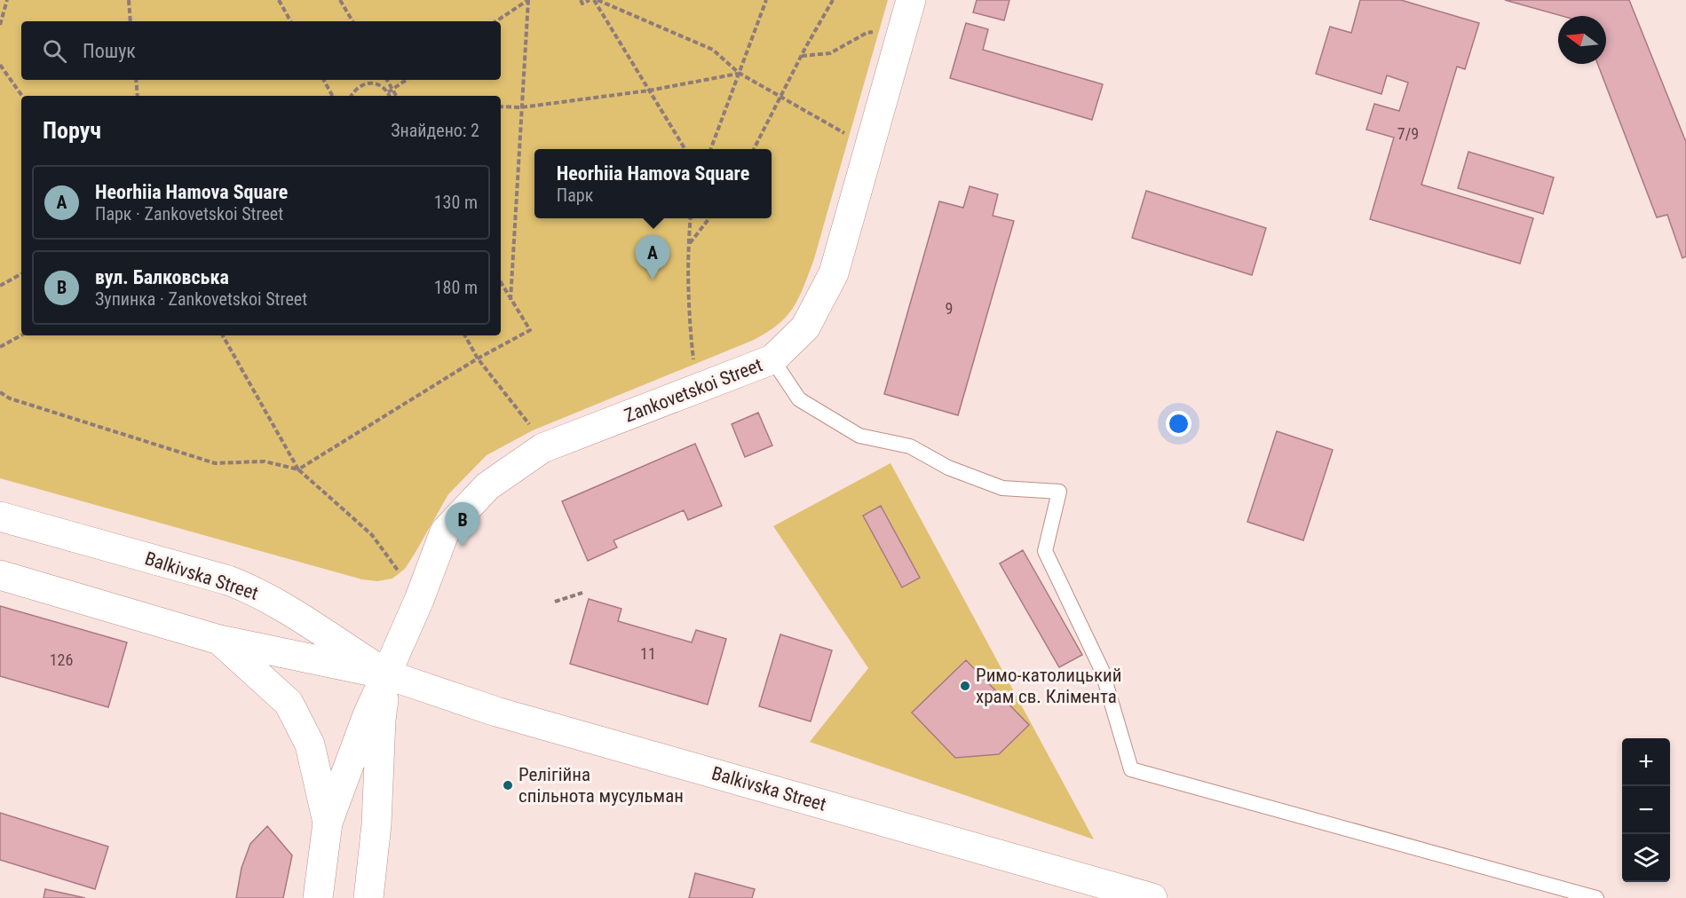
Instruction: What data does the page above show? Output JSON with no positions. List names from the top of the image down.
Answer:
{
  "streets": {
    "street": ["Zankovetskoi Street", "Balkivska Street"]
  },
  "crossings": [
    ["Zankovetskoi Street", "Balkivska Street"]
  ],
  "places": ["Римо-католицький храм св. Клімента", "Релігійна спільнота мусульман"],
  "house_numbers": [
    "7/9",
    "9",
    "11",
    "126"
  ],
  "north": "left",
  "page": {
    "search": "Пошук",
    "heading": ["Поруч", "Знайдено: 2"],
    "popup": ["Heorhiia Hamova Square", "Парк"],
    "list": [
      {
        "mark": "A",
        "name": "Heorhiia Hamova Square",
        "note": "Парк · Zankovetskoi Street",
        "value": "130 m"
      },
      {
        "mark": "B",
        "name": "вул. Балковська",
        "note": "Зупинка · Zankovetskoi Street",
        "value": "180 m"
      }
    ],
    "pins": ["A", "B"],
    "map_buttons": ["+", "−"]
  }
}
